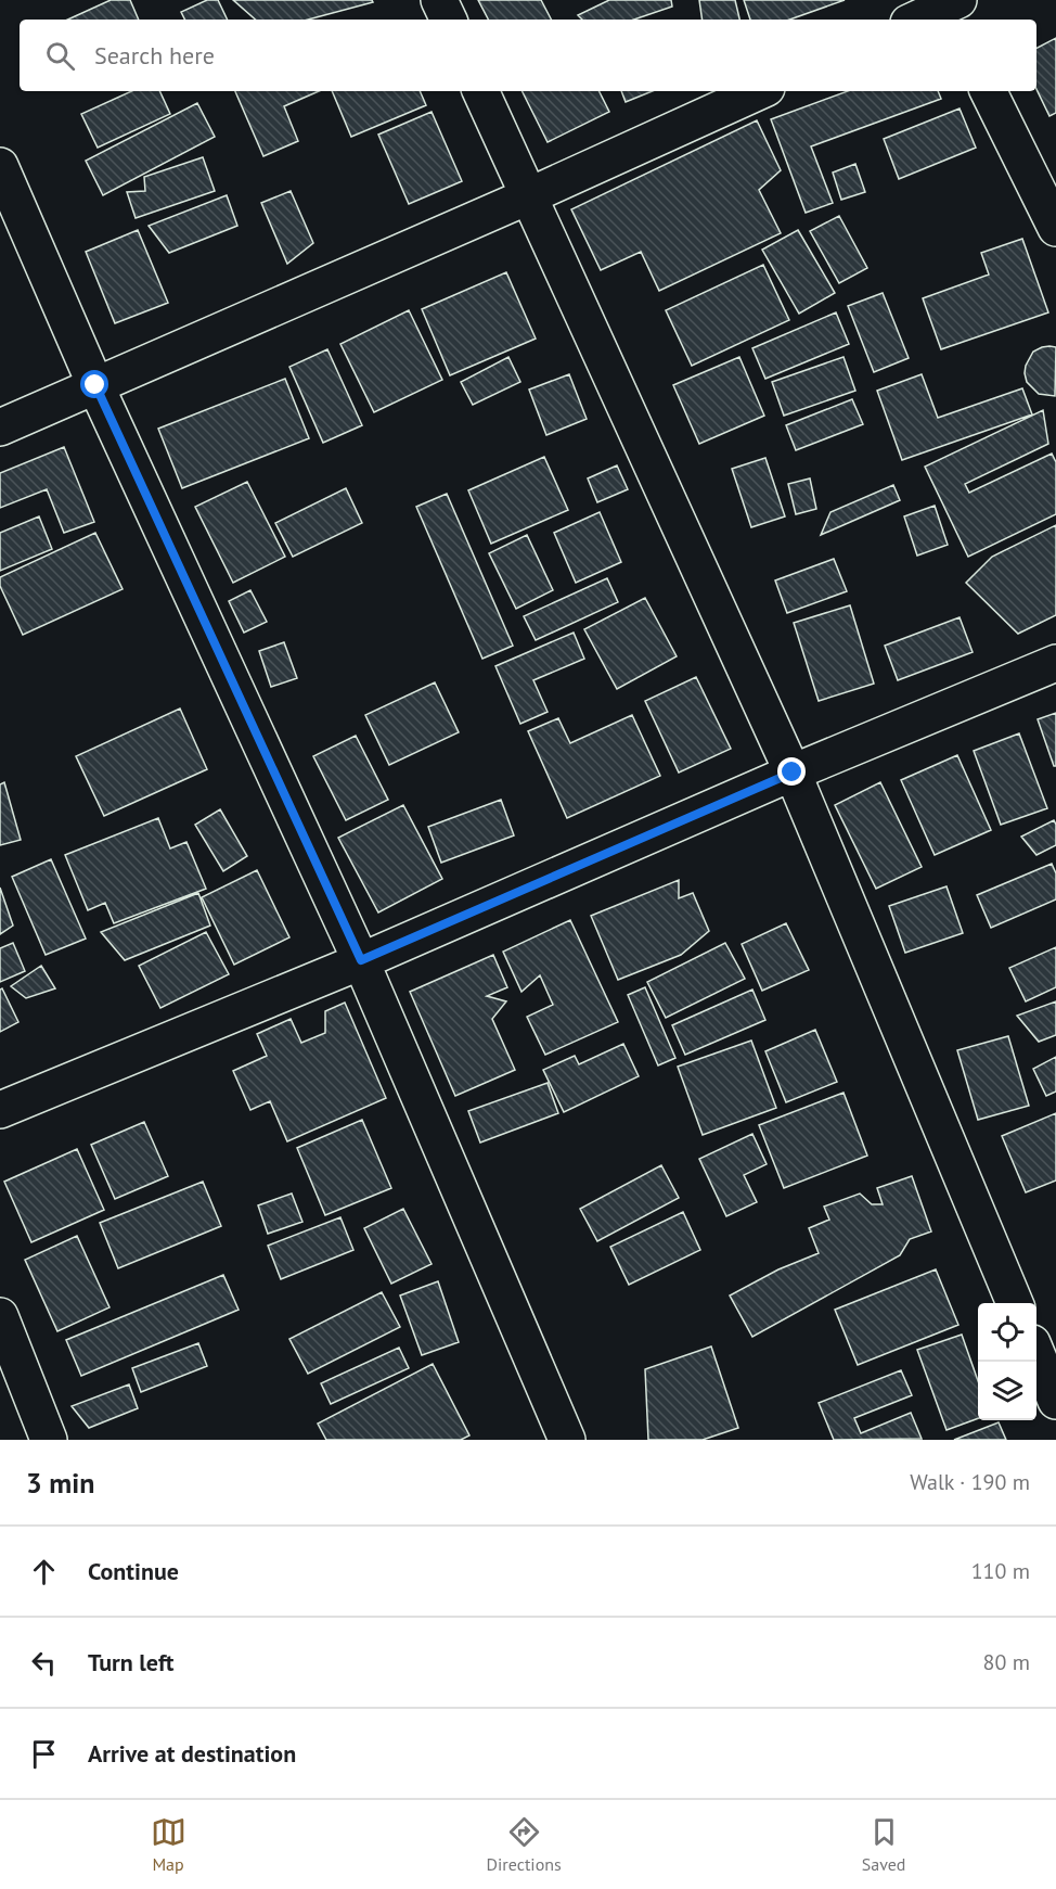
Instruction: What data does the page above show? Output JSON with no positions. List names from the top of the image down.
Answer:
{
  "page": {
    "search": "Search here",
    "heading": ["3 min", "Walk · 190 m"],
    "list": [
      ["Continue", "110 m"],
      ["Turn left", "80 m"],
      "Arrive at destination"
    ],
    "nav": ["Map", "Directions", "Saved"]
  }
}
